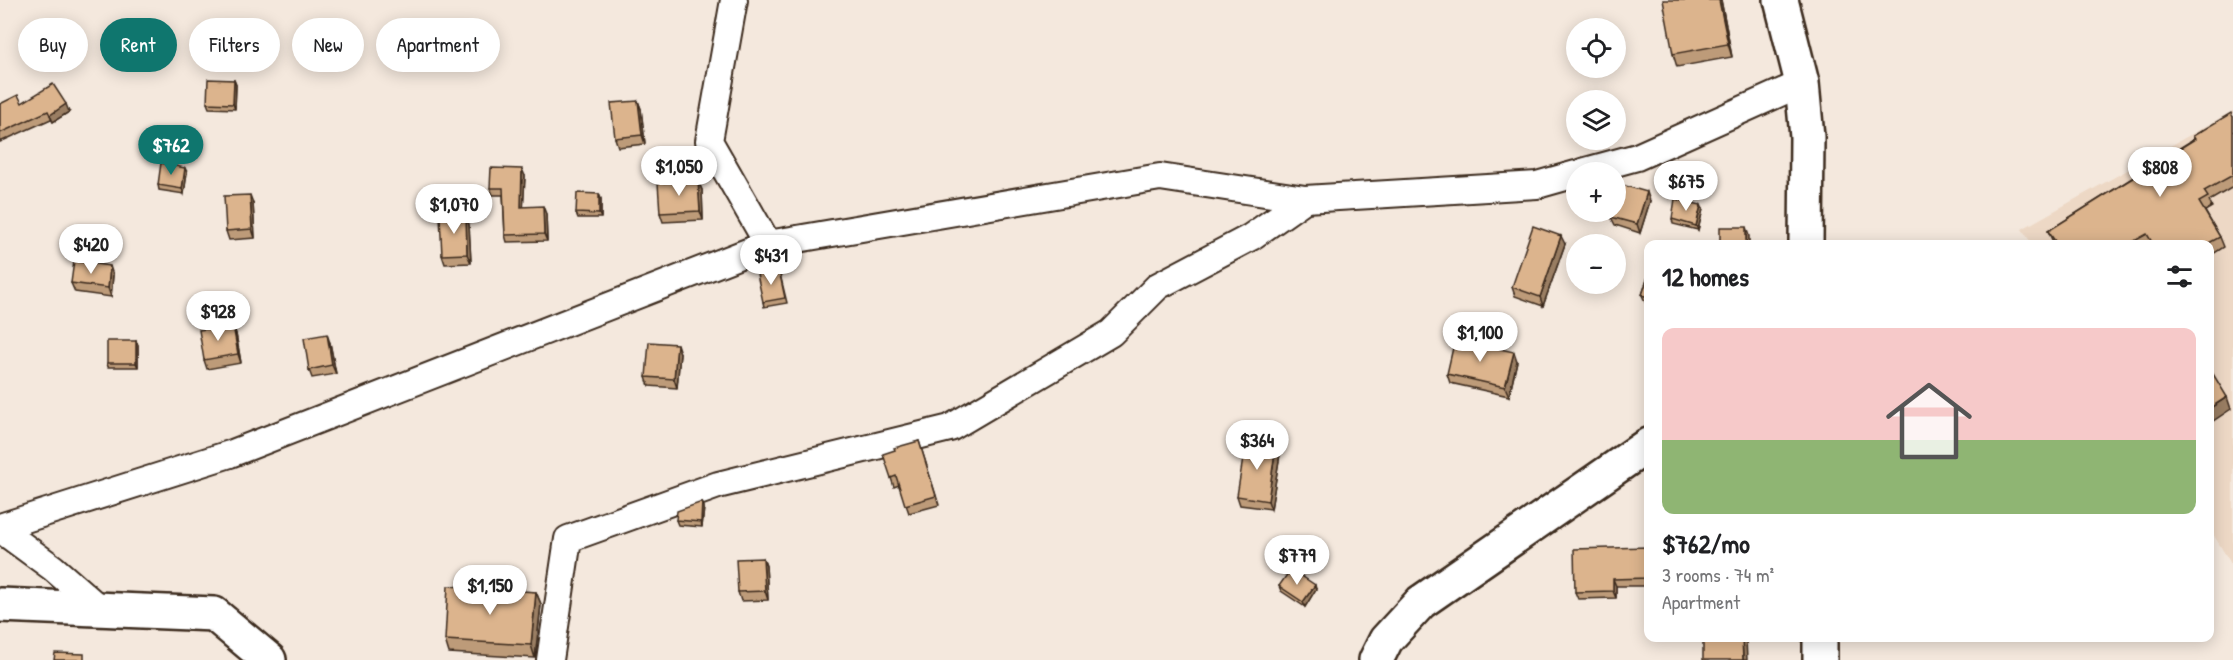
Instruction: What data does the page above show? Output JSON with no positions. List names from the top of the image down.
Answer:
{
  "page": {
    "map_buttons": ["+", "−"],
    "chip": [
      "Buy",
      "Rent",
      "Filters",
      "New",
      "Apartment"
    ],
    "price": [
      "$762",
      "$1,050",
      "$808",
      "$675",
      "$1,070",
      "$420",
      "$431",
      "$928",
      "$1,100",
      "$364",
      "$779",
      "$1,150"
    ],
    "heading": "12 homes",
    "list": [
      {
        "name": "$762/mo",
        "note": "3 rooms · 74 m² · Apartment"
      }
    ]
  }
}
